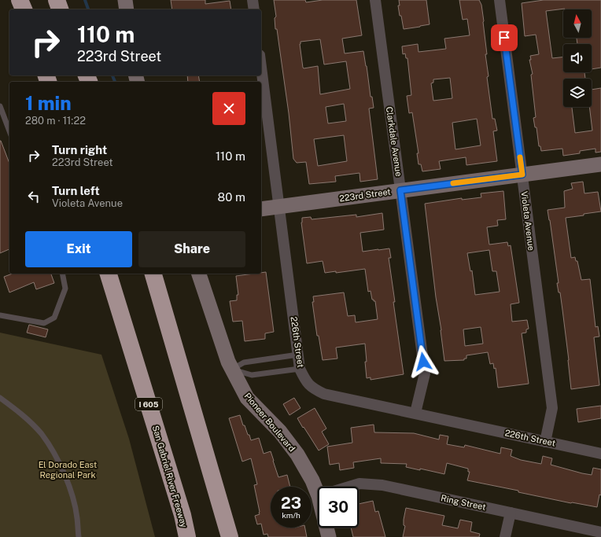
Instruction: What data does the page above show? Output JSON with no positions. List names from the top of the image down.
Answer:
{
  "streets": {
    "highway": ["I 605", "San Gabriel River Freeway"],
    "street": [
      "Clarkdale Avenue",
      "223rd Street",
      "Violeta Avenue",
      "226th Street",
      "Pioneer Boulevard",
      "Ring Street"
    ]
  },
  "crossings": [
    ["Clarkdale Avenue", "223rd Street"],
    ["Clarkdale Avenue", "226th Street"],
    ["223rd Street", "Violeta Avenue"],
    ["223rd Street", "226th Street"],
    ["Violeta Avenue", "226th Street"]
  ],
  "parks": ["El Dorado East Regional Park"],
  "north": "top",
  "page": {
    "turn": ["110 m", "223rd Street"],
    "heading": ["1 min", "280 m · 11:22"],
    "list": [
      {
        "name": "Turn right",
        "note": "223rd Street",
        "value": "110 m"
      },
      {
        "name": "Turn left",
        "note": "Violeta Avenue",
        "value": "80 m"
      }
    ],
    "buttons": ["Exit", "Share"],
    "speed": "23 km/h",
    "limit": "30"
  }
}
